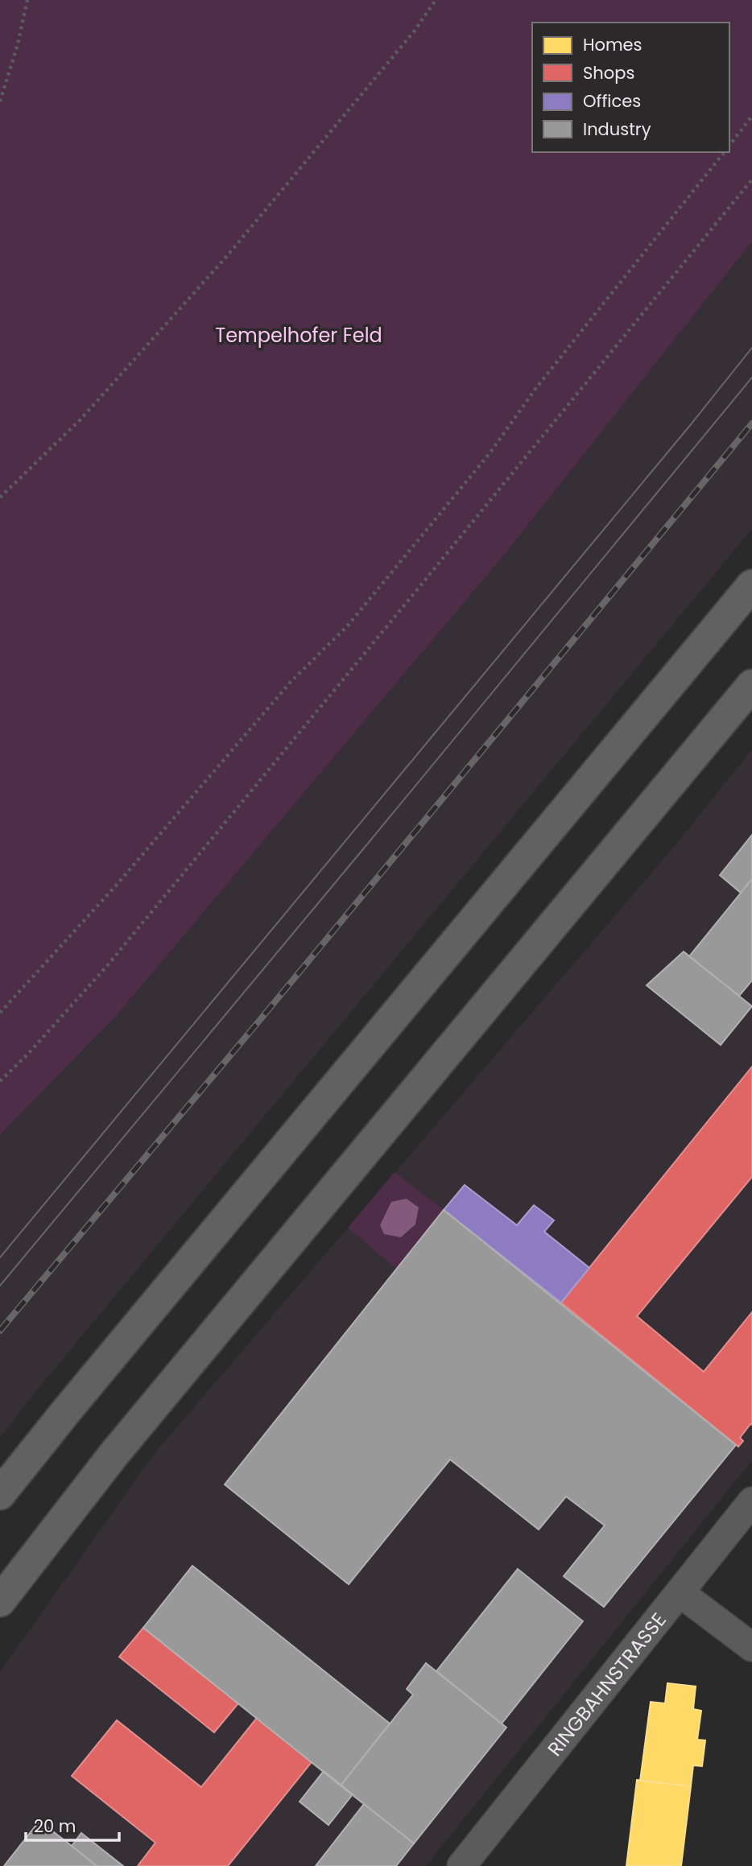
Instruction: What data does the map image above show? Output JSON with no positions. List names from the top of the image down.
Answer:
{
  "streets": {
    "street": ["RINGBAHNSTRASSE"]
  },
  "parks": ["Tempelhofer Feld"],
  "legend": [
    "Homes",
    "Shops",
    "Offices",
    "Industry"
  ],
  "scale_bar": "20 m"
}
